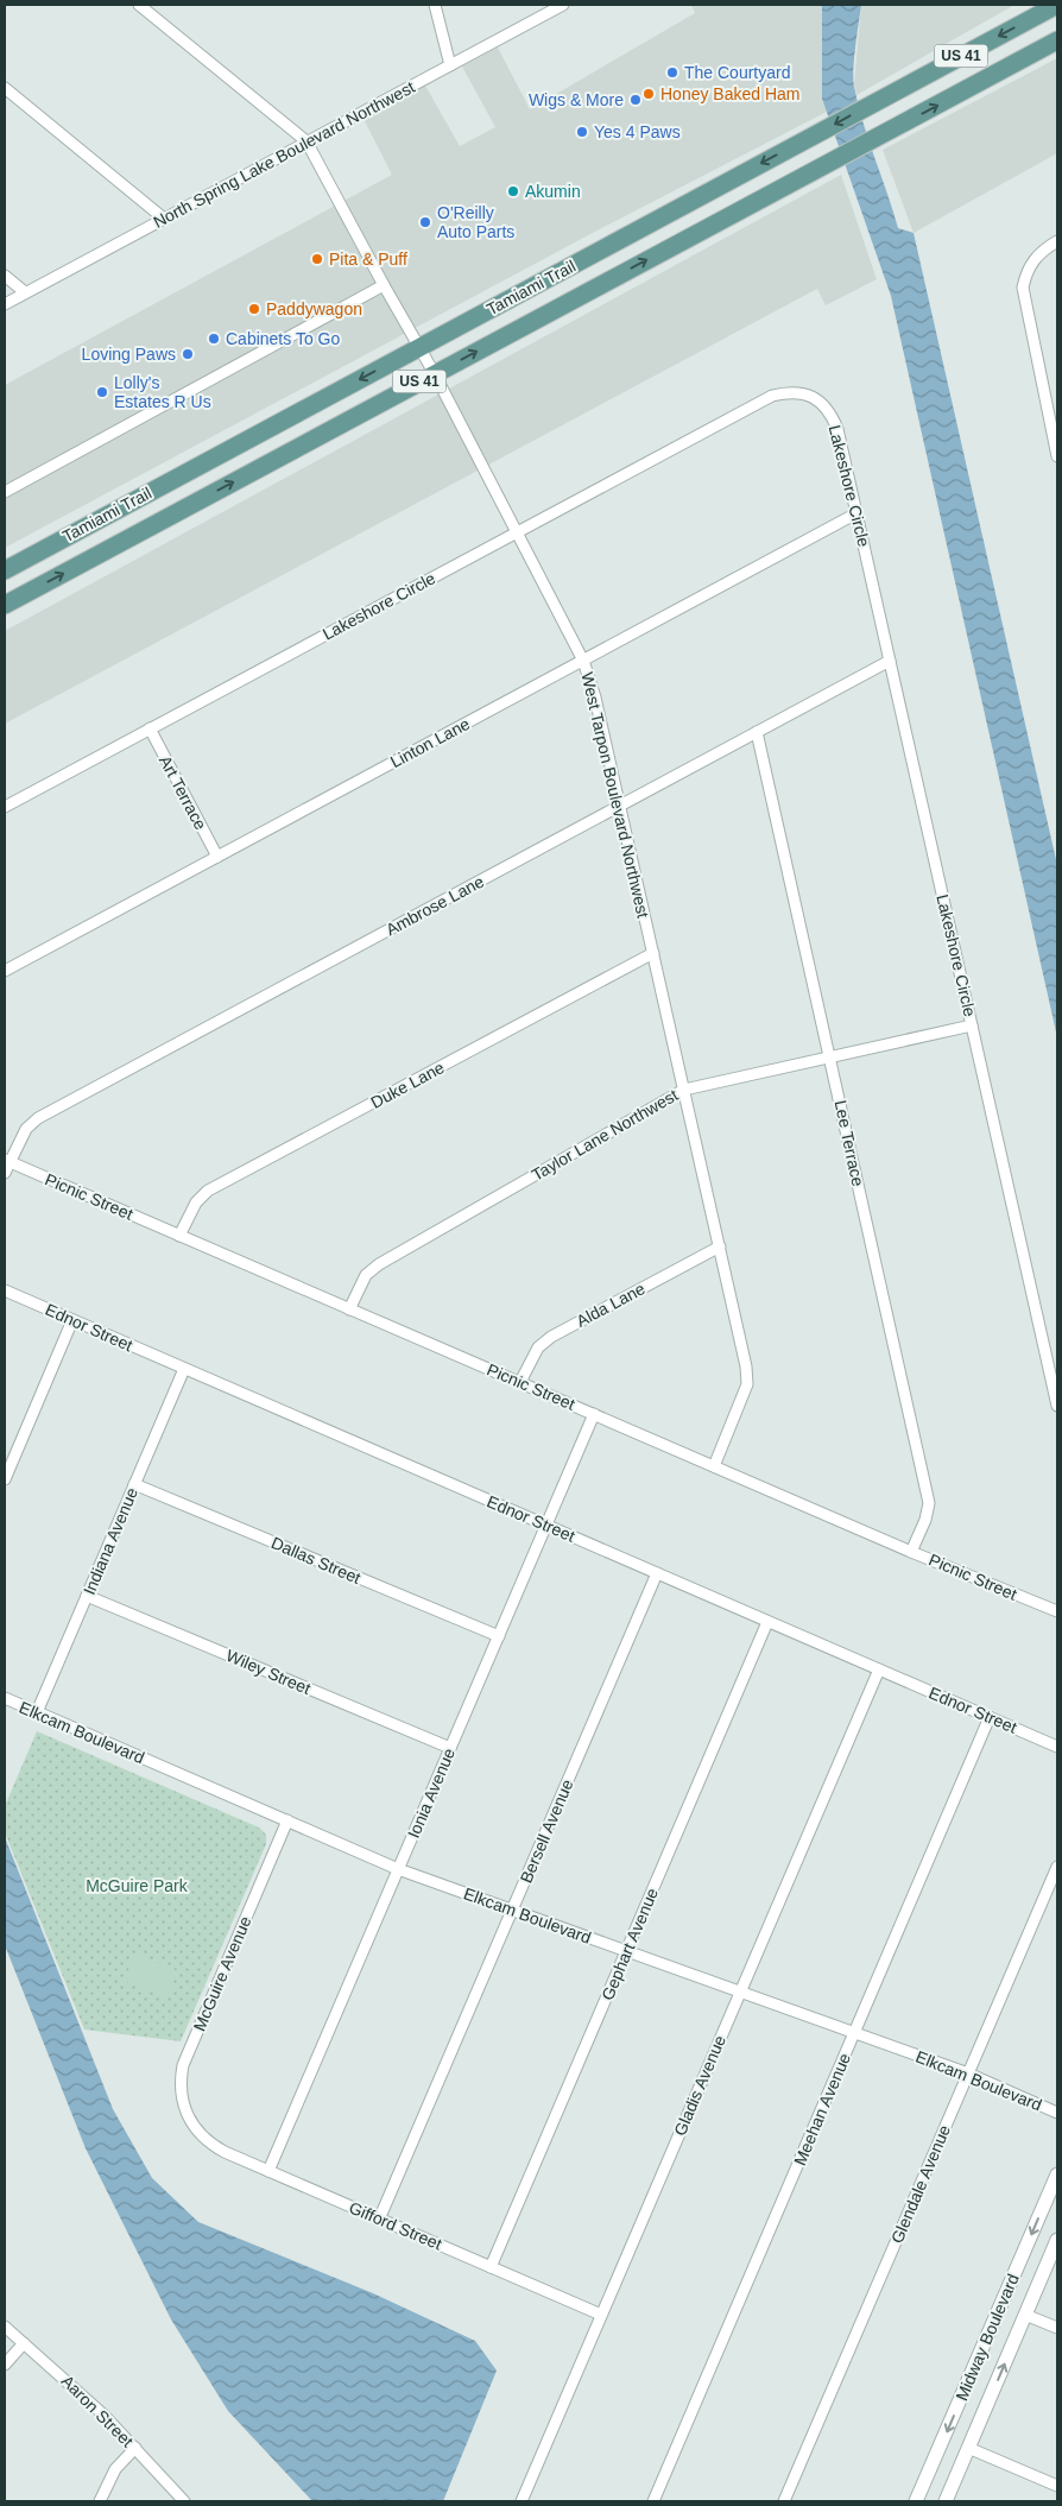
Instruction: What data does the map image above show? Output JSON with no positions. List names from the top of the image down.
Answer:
{
  "streets": {
    "main road": ["US 41", "Tamiami Trail"],
    "street": [
      "North Spring Lake Boulevard Northwest",
      "Lakeshore Circle",
      "Linton Lane",
      "Art Terrace",
      "West Tarpon Boulevard Northwest",
      "Ambrose Lane",
      "Duke Lane",
      "Taylor Lane Northwest",
      "Lee Terrace",
      "Picnic Street",
      "Alda Lane",
      "Ednor Street",
      "Indiana Avenue",
      "Dallas Street",
      "Wiley Street",
      "Elkcam Boulevard",
      "Ionia Avenue",
      "Bersell Avenue",
      "Gephart Avenue",
      "McGuire Avenue",
      "Gladis Avenue",
      "Meehan Avenue",
      "Glendale Avenue",
      "Gifford Street",
      "Midway Boulevard",
      "Aaron Street"
    ]
  },
  "crossings": [
    ["North Spring Lake Boulevard Northwest", "West Tarpon Boulevard Northwest"],
    ["Tamiami Trail", "West Tarpon Boulevard Northwest"],
    ["Lakeshore Circle", "Linton Lane"],
    ["Lakeshore Circle", "Art Terrace"],
    ["Lakeshore Circle", "West Tarpon Boulevard Northwest"],
    ["Lakeshore Circle", "Ambrose Lane"],
    ["Lakeshore Circle", "Taylor Lane Northwest"],
    ["Linton Lane", "Art Terrace"],
    ["Linton Lane", "West Tarpon Boulevard Northwest"],
    ["West Tarpon Boulevard Northwest", "Ambrose Lane"],
    ["West Tarpon Boulevard Northwest", "Duke Lane"],
    ["West Tarpon Boulevard Northwest", "Taylor Lane Northwest"],
    ["West Tarpon Boulevard Northwest", "Picnic Street"],
    ["West Tarpon Boulevard Northwest", "Alda Lane"],
    ["Ambrose Lane", "Lee Terrace"],
    ["Ambrose Lane", "Picnic Street"],
    ["Duke Lane", "Picnic Street"],
    ["Taylor Lane Northwest", "Lee Terrace"],
    ["Taylor Lane Northwest", "Picnic Street"],
    ["Lee Terrace", "Picnic Street"],
    ["Picnic Street", "Alda Lane"],
    ["Picnic Street", "Ionia Avenue"],
    ["Ednor Street", "Indiana Avenue"],
    ["Ednor Street", "Ionia Avenue"],
    ["Ednor Street", "Bersell Avenue"],
    ["Ednor Street", "Gephart Avenue"],
    ["Ednor Street", "Gladis Avenue"],
    ["Ednor Street", "Meehan Avenue"],
    ["Indiana Avenue", "Dallas Street"],
    ["Indiana Avenue", "Wiley Street"],
    ["Indiana Avenue", "Elkcam Boulevard"],
    ["Dallas Street", "Ionia Avenue"],
    ["Wiley Street", "Ionia Avenue"],
    ["Elkcam Boulevard", "Ionia Avenue"],
    ["Elkcam Boulevard", "Bersell Avenue"],
    ["Elkcam Boulevard", "Gephart Avenue"],
    ["Elkcam Boulevard", "McGuire Avenue"],
    ["Elkcam Boulevard", "Gladis Avenue"],
    ["Elkcam Boulevard", "Meehan Avenue"],
    ["Elkcam Boulevard", "Glendale Avenue"],
    ["Ionia Avenue", "Gifford Street"],
    ["Bersell Avenue", "Gifford Street"],
    ["Gephart Avenue", "Gifford Street"],
    ["McGuire Avenue", "Gifford Street"],
    ["Gladis Avenue", "Gifford Street"]
  ],
  "parks": ["McGuire Park"],
  "places": [
    "The Courtyard",
    "Honey Baked Ham",
    "Wigs & More",
    "Yes 4 Paws",
    "Akumin",
    "O'Reilly Auto Parts",
    "Pita & Puff",
    "Paddywagon",
    "Cabinets To Go",
    "Loving Paws",
    "Lolly's Estates R Us"
  ]
}
